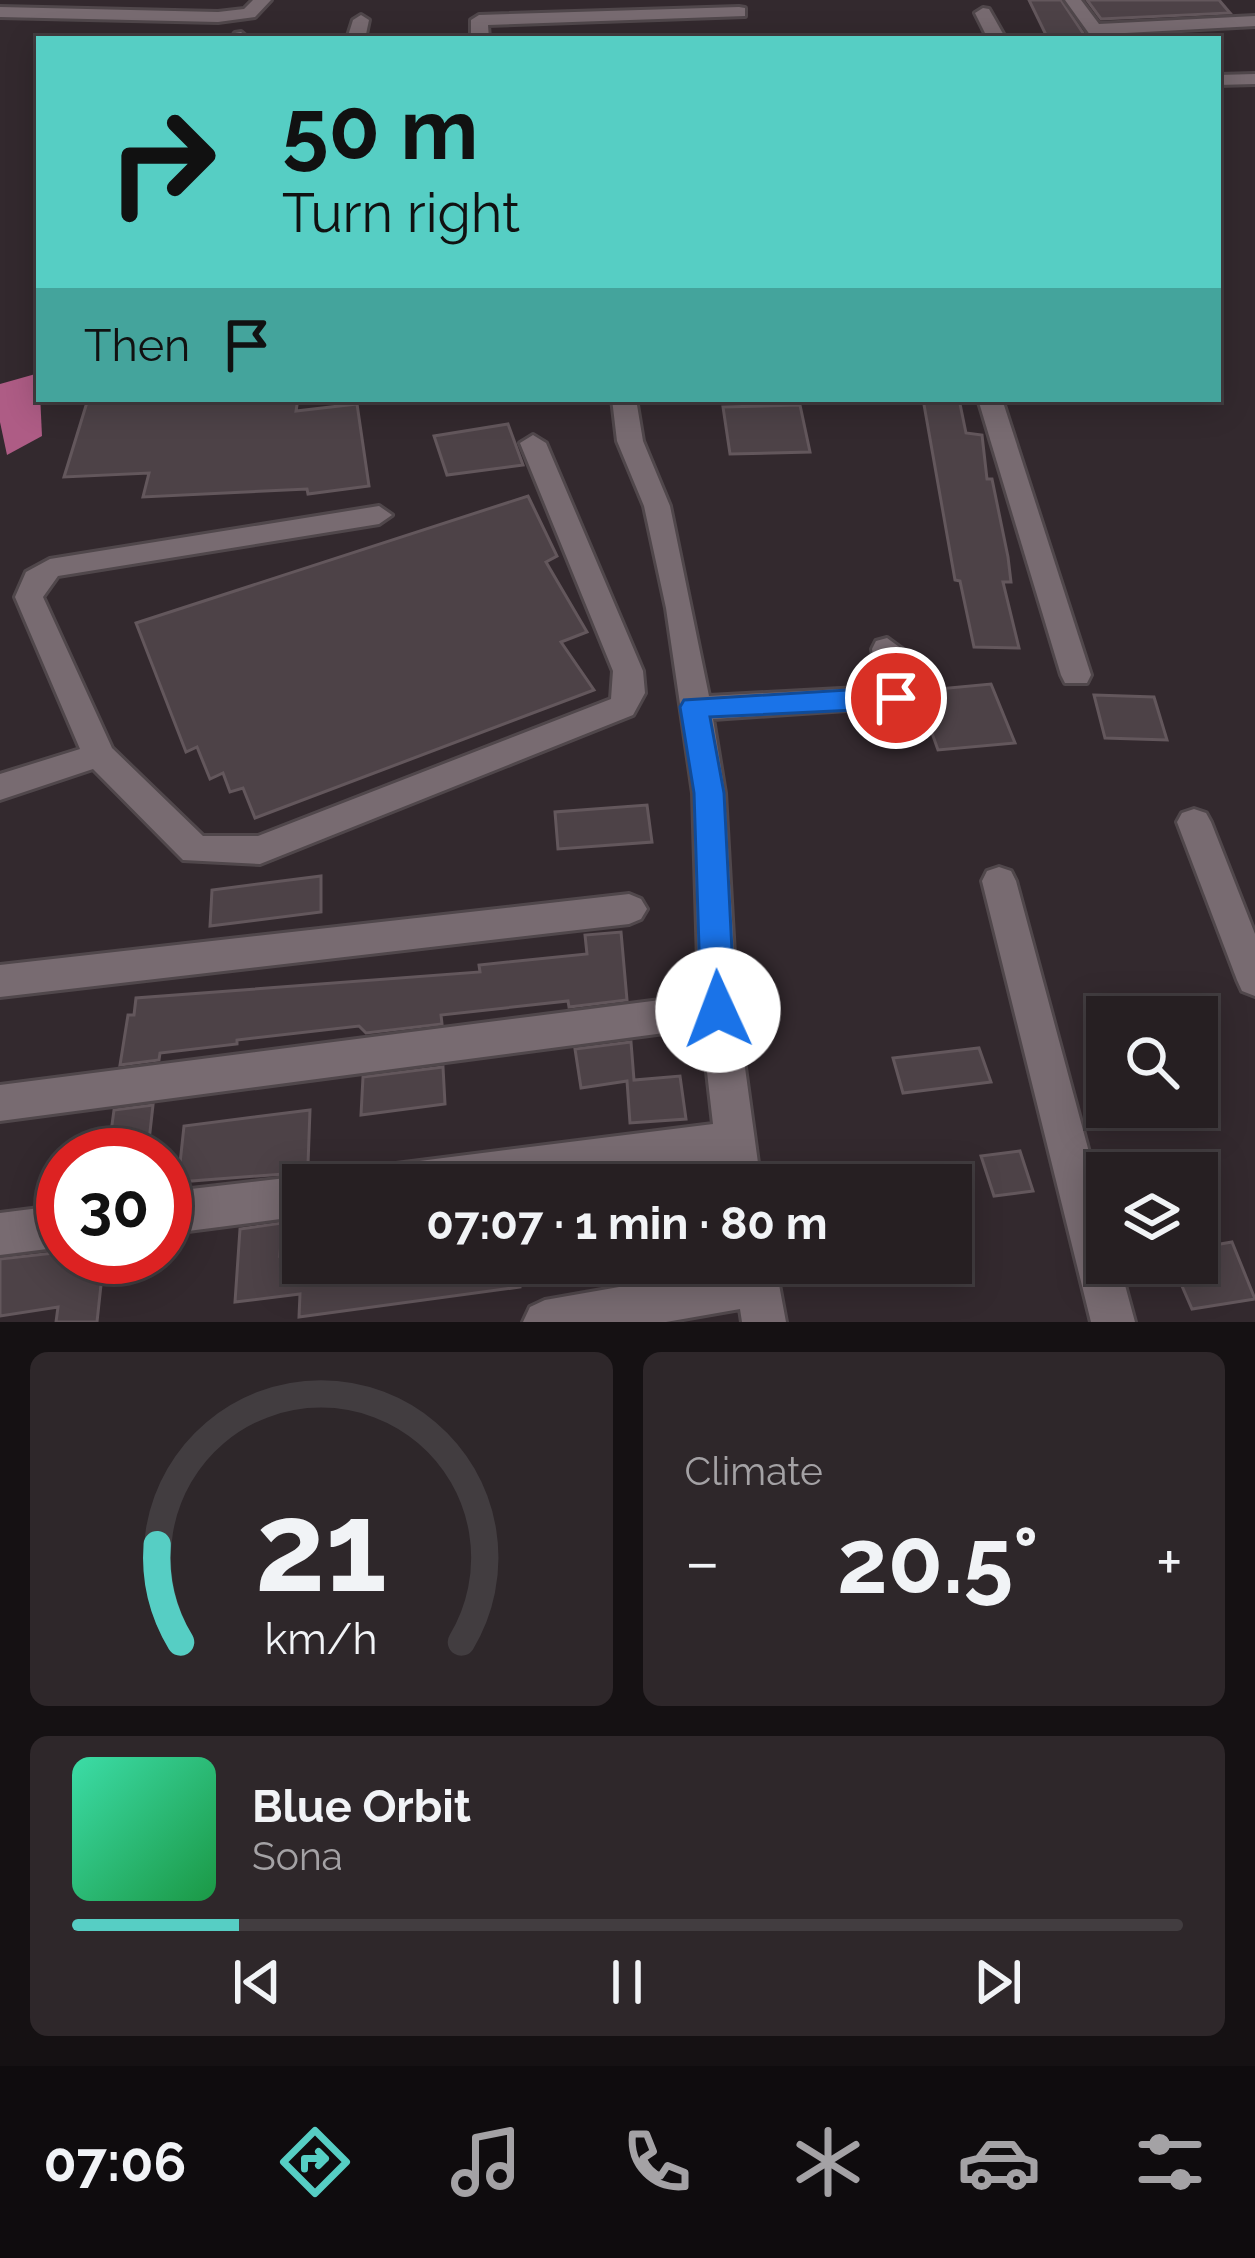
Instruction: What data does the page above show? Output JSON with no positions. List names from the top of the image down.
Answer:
{
  "page": {
    "turn": ["50 m", "Turn right"],
    "then": "Then",
    "limit": "30",
    "trip": "07:07 · 1 min · 80 m",
    "tile": "Climate",
    "heat": ["−", "20.5°", "+"],
    "song": ["Blue Orbit", "Sona"],
    "tabs": "07:06",
    "gauge": ["21", "km/h"]
  }
}
